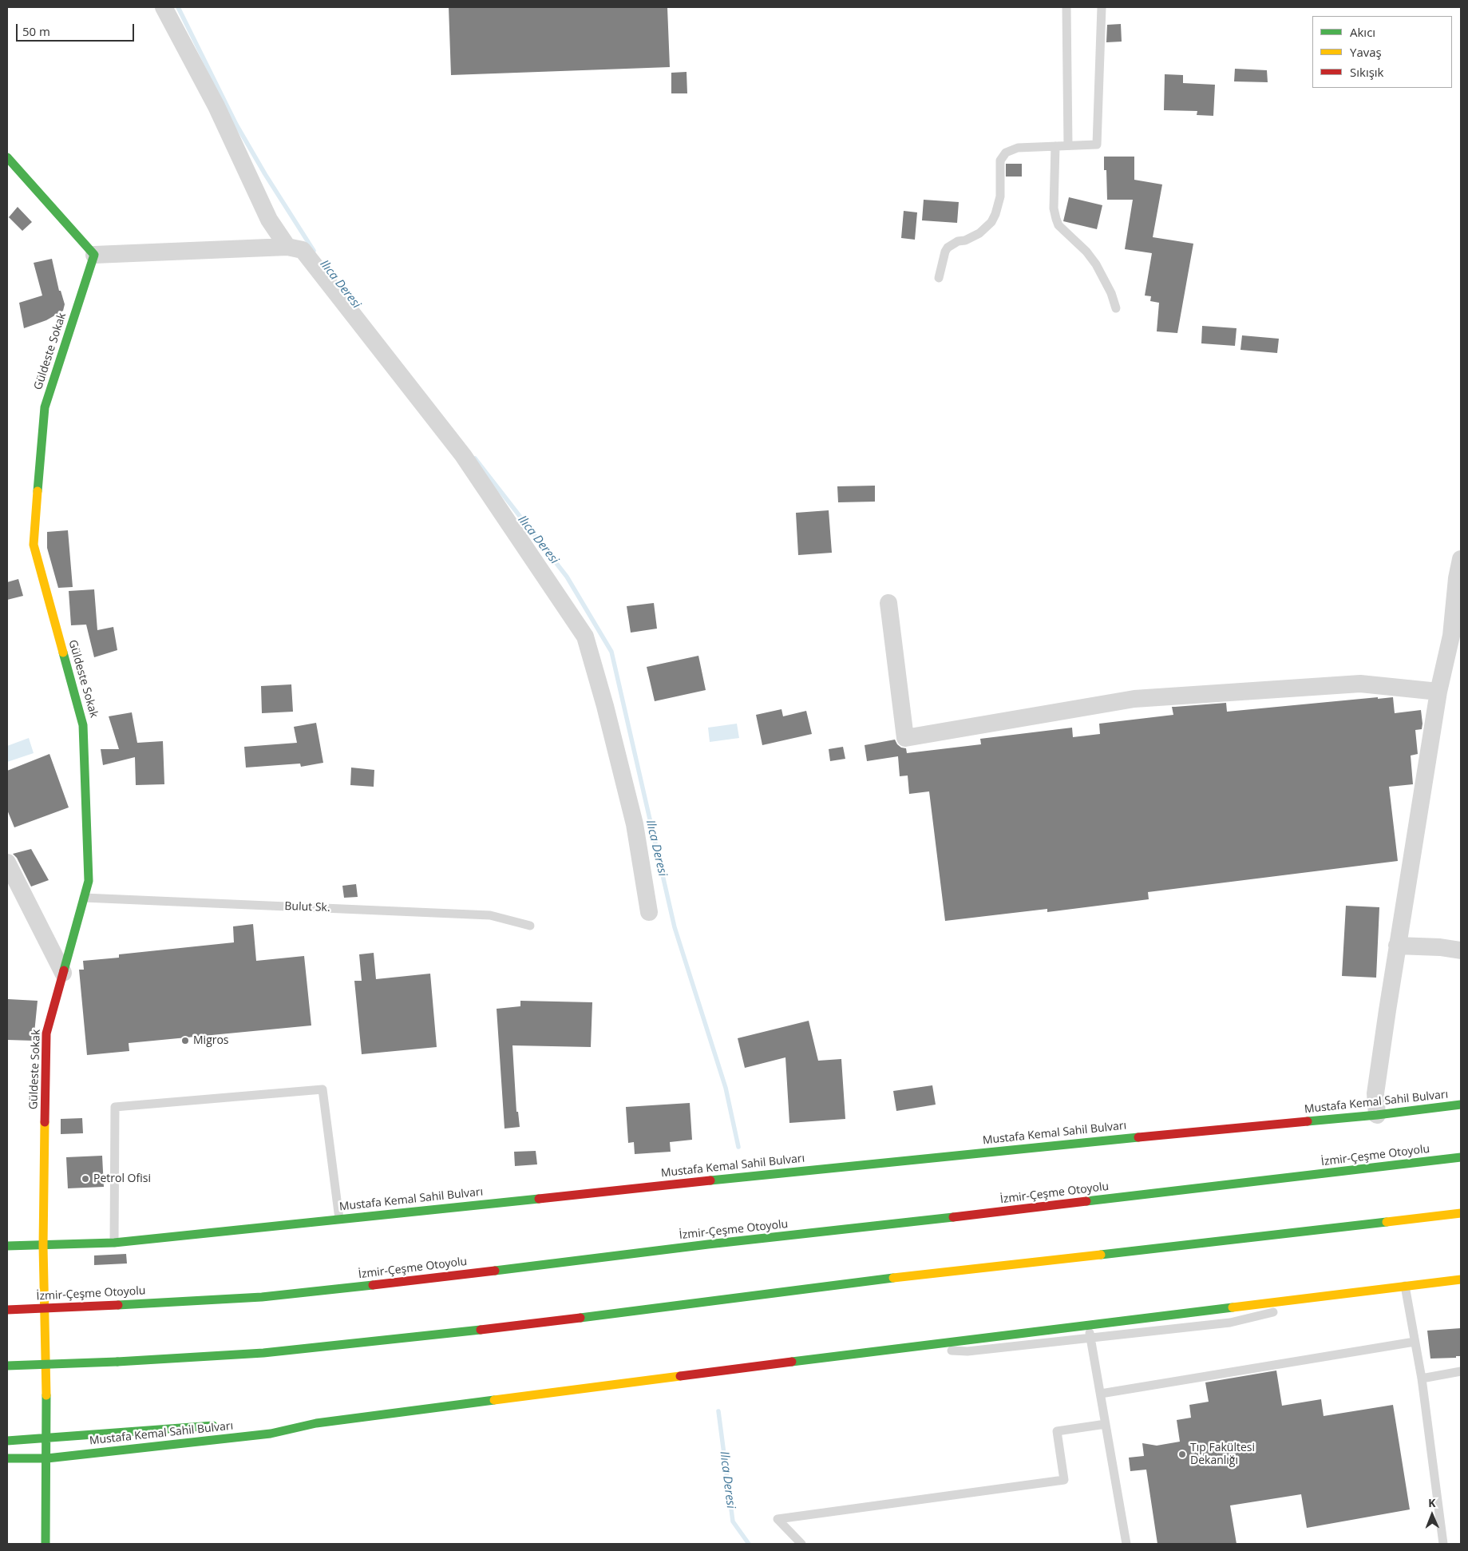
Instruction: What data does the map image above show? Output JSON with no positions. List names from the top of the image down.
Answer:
{
  "streets": {
    "main road": ["Güldeste Sokak", "Mustafa Kemal Sahil Bulvarı", "İzmir-Çeşme Otoyolu"],
    "lane": ["Bulut Sk."]
  },
  "crossings": [
    ["Güldeste Sokak", "Bulut Sk."],
    ["Güldeste Sokak", "Mustafa Kemal Sahil Bulvarı"]
  ],
  "water": ["Ilıca Deresi"],
  "places": ["Migros", "Petrol Ofisi", "Tıp Fakültesi Dekanlığı"],
  "legend": ["Akıcı", "Yavaş", "Sıkışık"],
  "scale_bar": "50 m",
  "north": "top"
}
